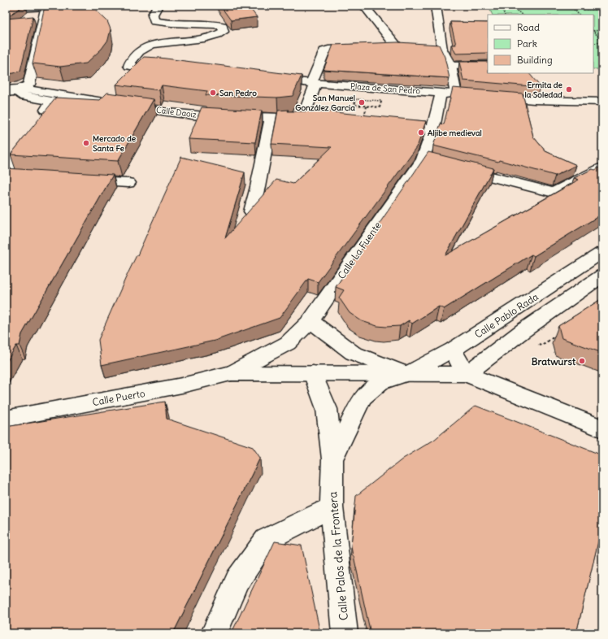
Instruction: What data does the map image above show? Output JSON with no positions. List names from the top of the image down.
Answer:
{
  "streets": {
    "street": [
      "Plaza de San Pedro",
      "Calle Daoiz",
      "Calle La Fuente",
      "Calle Pablo Rada",
      "Calle Puerto",
      "Calle Palos de la Frontera"
    ]
  },
  "crossings": [
    ["Plaza de San Pedro", "Calle La Fuente"],
    ["Calle La Fuente", "Calle Puerto"]
  ],
  "places": [
    "Ermita de la Soledad",
    "San Pedro",
    "San Manuel González Garcia",
    "Aljibe medieval",
    "Mercado de Santa Fe",
    "Bratwurst"
  ],
  "legend": ["Road", "Park", "Building"]
}
